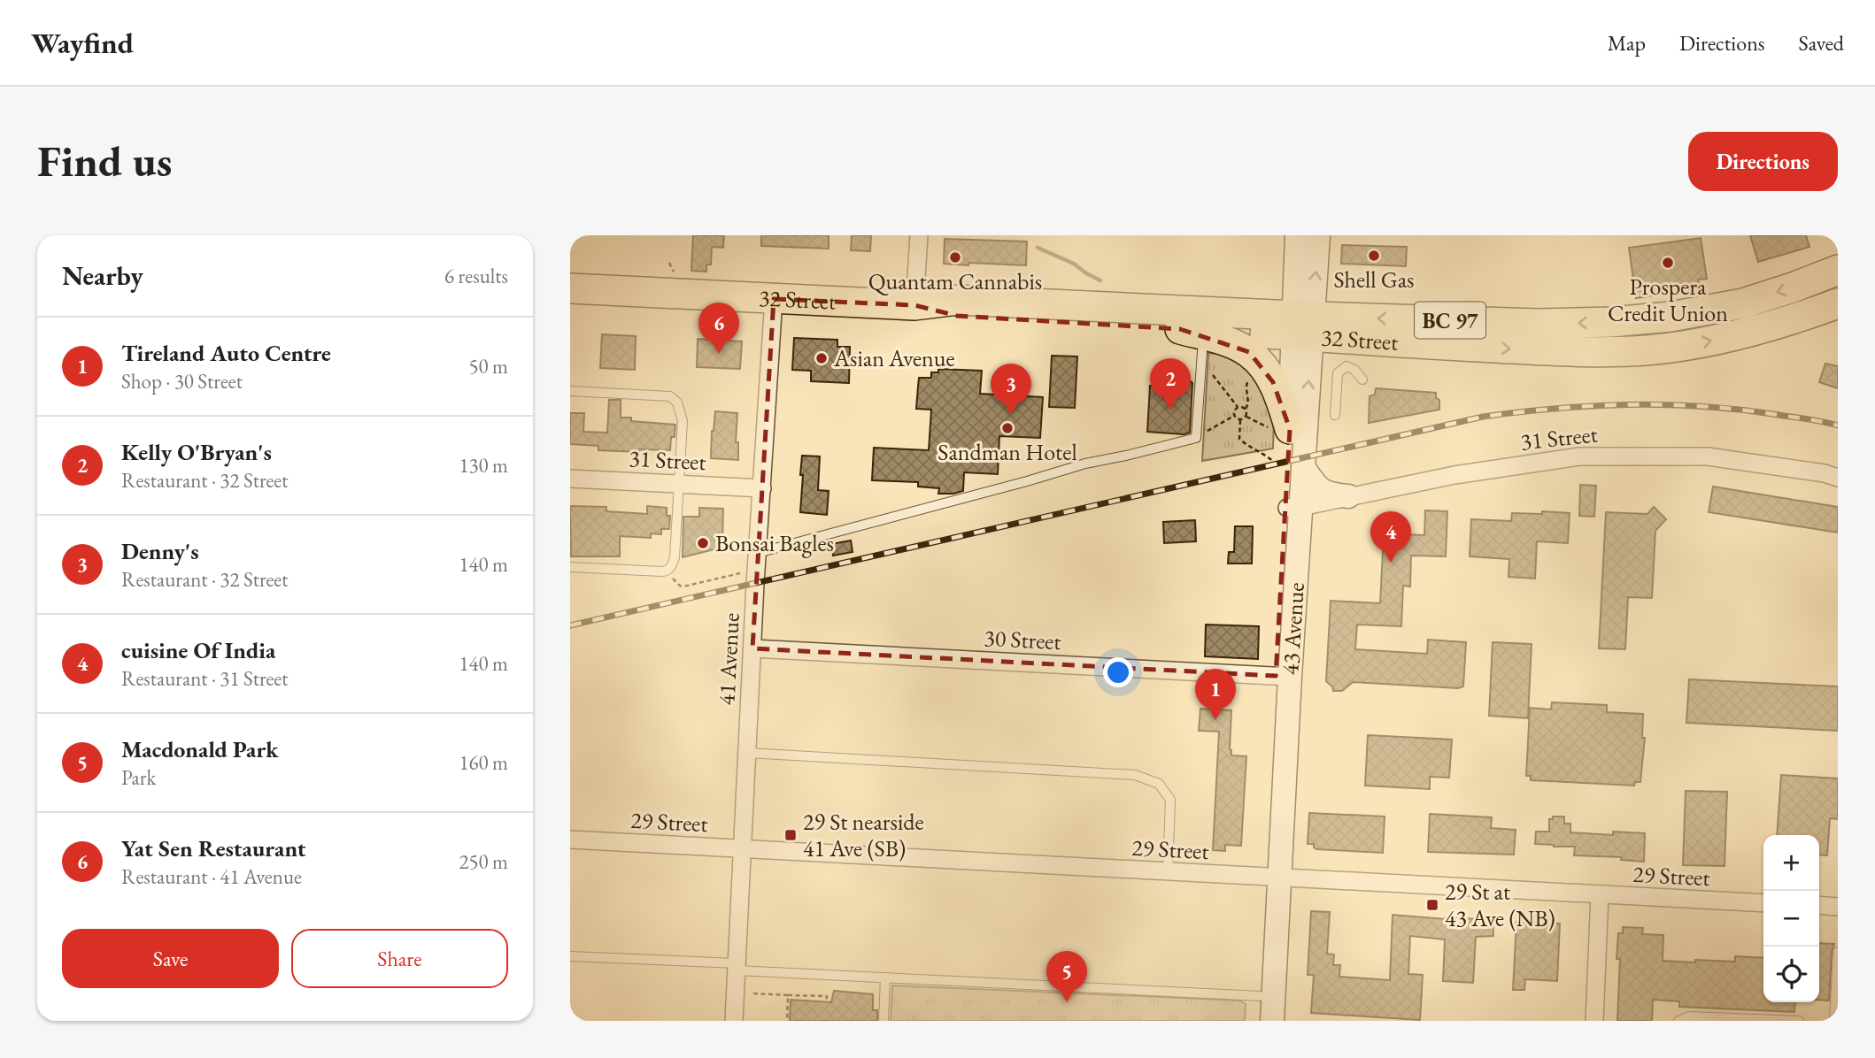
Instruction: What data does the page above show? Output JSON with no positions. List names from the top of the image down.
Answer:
{
  "streets": {
    "highway": ["32 Street", "BC 97"],
    "street": [
      "31 Street",
      "43 Avenue",
      "30 Street",
      "41 Avenue",
      "29 Street"
    ]
  },
  "crossings": [
    ["32 Street", "43 Avenue"],
    ["32 Street", "41 Avenue"],
    ["31 Street", "43 Avenue"],
    ["31 Street", "41 Avenue"],
    ["43 Avenue", "30 Street"],
    ["43 Avenue", "29 Street"],
    ["30 Street", "41 Avenue"],
    ["41 Avenue", "29 Street"]
  ],
  "places": {
    "other": [
      "Shell Gas",
      "Quantam Cannabis",
      "Prospera Credit Union",
      "Asian Avenue",
      "Sandman Hotel",
      "Bonsai Bagles"
    ],
    "transit": ["29 St nearside 41 Ave (SB)", "29 St at 43 Ave (NB)"]
  },
  "page": {
    "header": "Wayfind",
    "nav": ["Map", "Directions", "Saved"],
    "buttons": [
      "Directions",
      ["Save", "Share"]
    ],
    "title": "Find us",
    "heading": ["Nearby", "6 results"],
    "pins": [
      "6",
      "2",
      "3",
      "4",
      "1",
      "5"
    ],
    "list": [
      {
        "mark": "1",
        "name": "Tireland Auto Centre",
        "note": "Shop · 30 Street",
        "value": "50 m"
      },
      {
        "mark": "2",
        "name": "Kelly O'Bryan's",
        "note": "Restaurant · 32 Street",
        "value": "130 m"
      },
      {
        "mark": "3",
        "name": "Denny's",
        "note": "Restaurant · 32 Street",
        "value": "140 m"
      },
      {
        "mark": "4",
        "name": "cuisine Of India",
        "note": "Restaurant · 31 Street",
        "value": "140 m"
      },
      {
        "mark": "5",
        "name": "Macdonald Park",
        "note": "Park",
        "value": "160 m"
      },
      {
        "mark": "6",
        "name": "Yat Sen Restaurant",
        "note": "Restaurant · 41 Avenue",
        "value": "250 m"
      }
    ],
    "map_buttons": ["+", "−"]
  }
}
